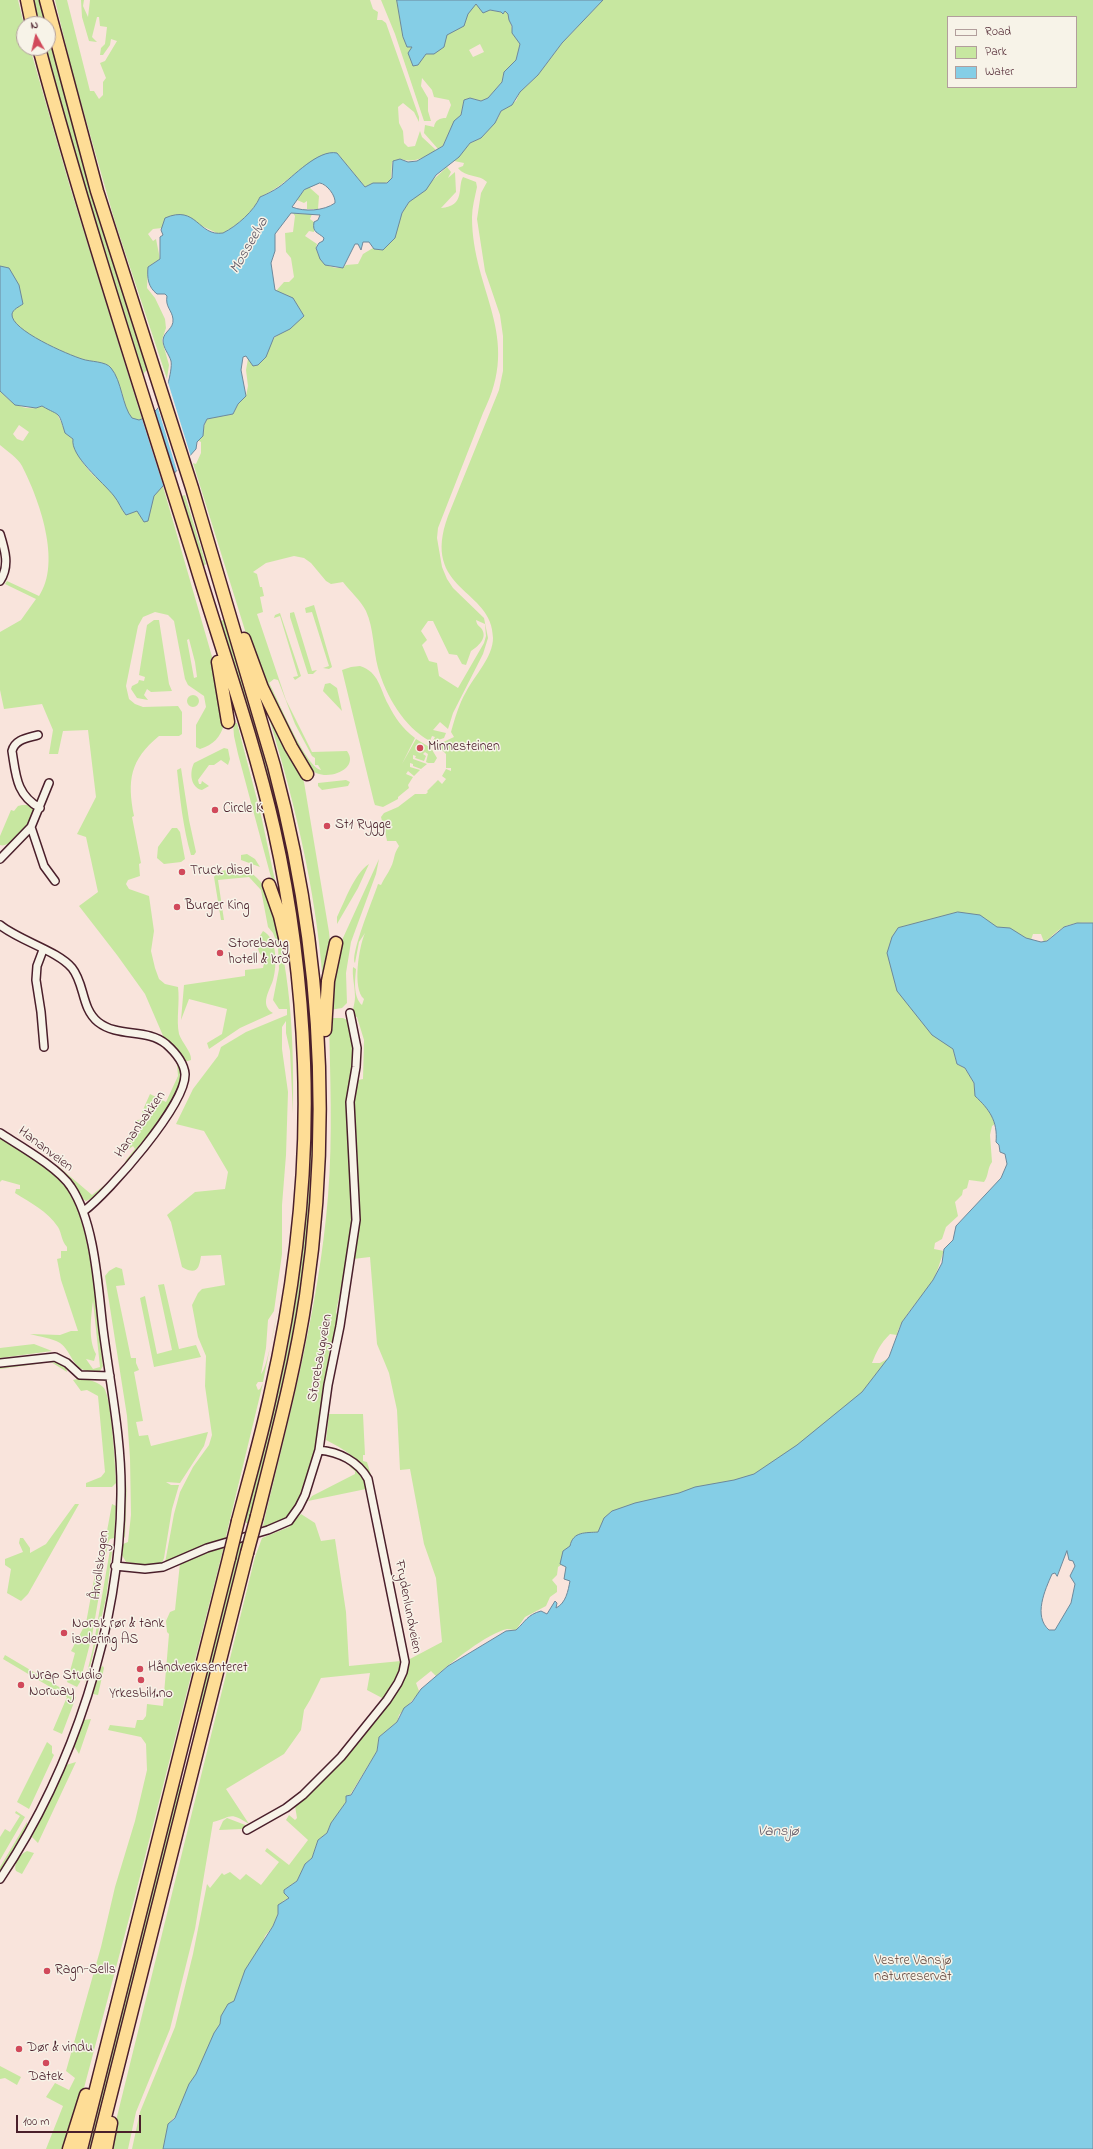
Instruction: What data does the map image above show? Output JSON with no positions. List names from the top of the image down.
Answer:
{
  "streets": {
    "street": [
      "Hananbakken",
      "Hananveien",
      "Storebaugveien",
      "Årvollskogen",
      "Frydenlundveien"
    ]
  },
  "crossings": [
    ["Hananbakken", "Hananveien"],
    ["Hananbakken", "Årvollskogen"],
    ["Hananveien", "Årvollskogen"],
    ["Storebaugveien", "Årvollskogen"],
    ["Storebaugveien", "Frydenlundveien"]
  ],
  "water": ["Mosseelva", "Vansjø"],
  "parks": ["Vestre Vansjø naturreservat"],
  "places": [
    "Minnesteinen",
    "Circle K",
    "St1 Rygge",
    "Truck disel",
    "Burger King",
    "Storebaug hotell & kro",
    "Norsk rør & tank isolering AS",
    "Håndverksenteret",
    "Yrkesbil1.no",
    "Wrap Studio Norway",
    "Ragn-Sells",
    "Dør & vindu",
    "Datek"
  ],
  "legend": ["Road", "Park", "Water"],
  "scale_bar": "100 m",
  "north": "top"
}
